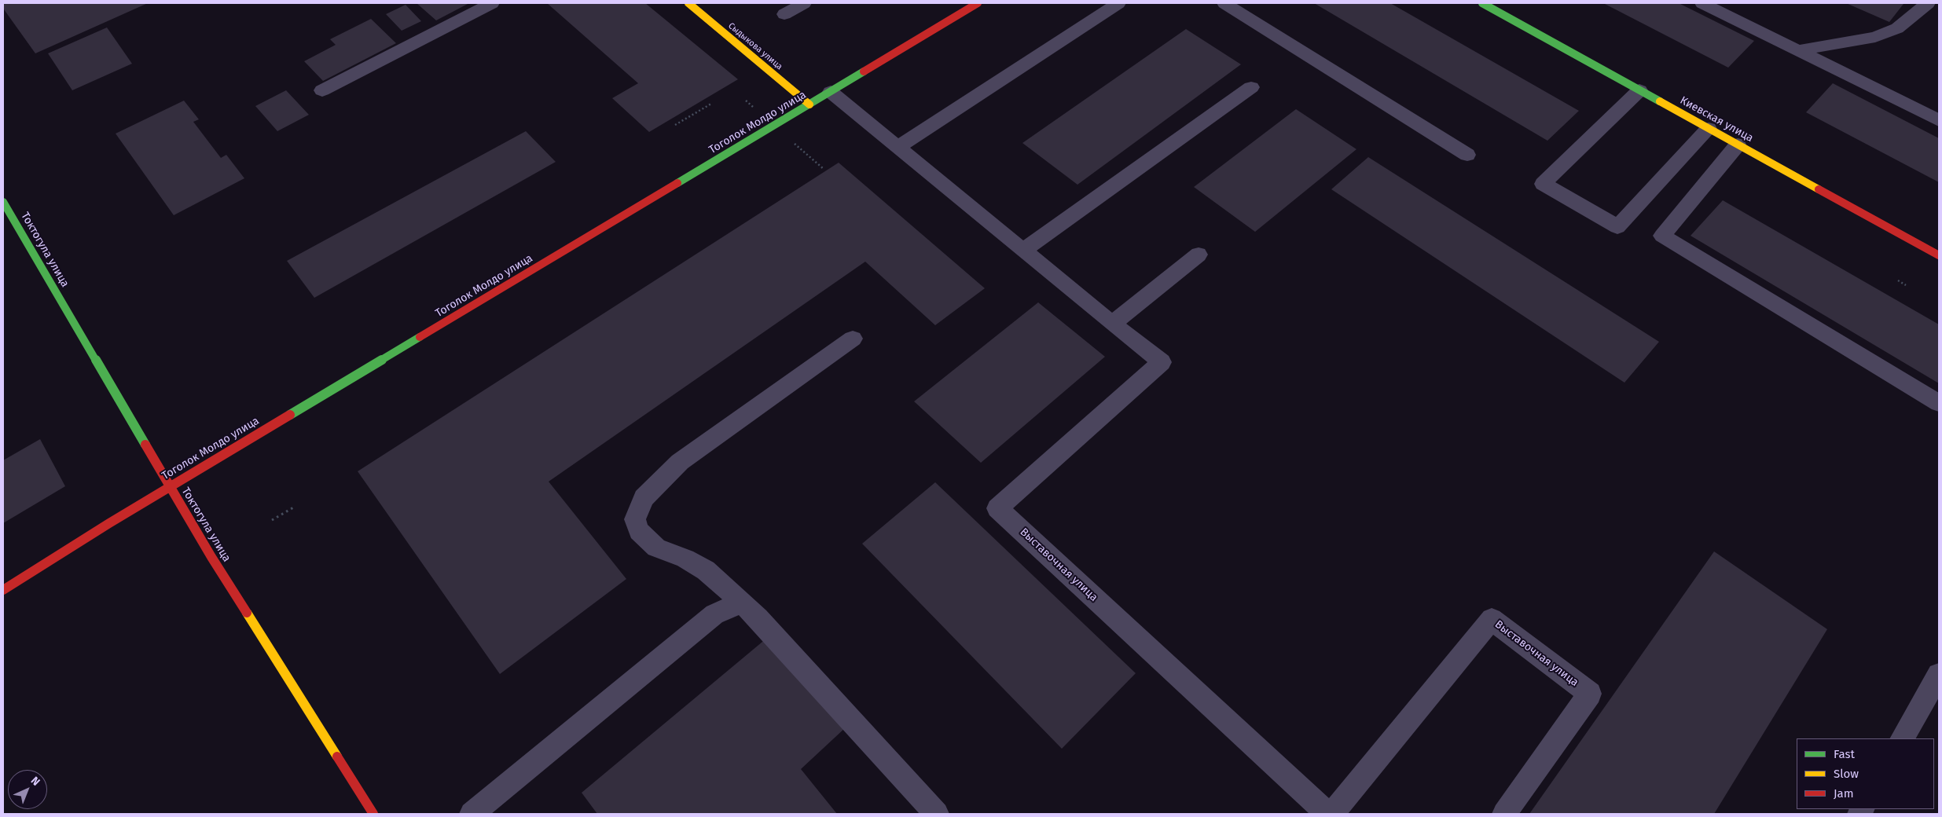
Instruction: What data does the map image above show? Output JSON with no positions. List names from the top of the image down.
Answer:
{
  "streets": {
    "main road": [
      "Сыдыкова улица",
      "Киевская улица",
      "Тоголок Молдо улица",
      "Токтогула улица"
    ],
    "lane": ["Выставочная улица"]
  },
  "crossings": [
    ["Сыдыкова улица", "Тоголок Молдо улица"],
    ["Тоголок Молдо улица", "Токтогула улица"]
  ],
  "legend": ["Fast", "Slow", "Jam"],
  "north": "top right"
}
